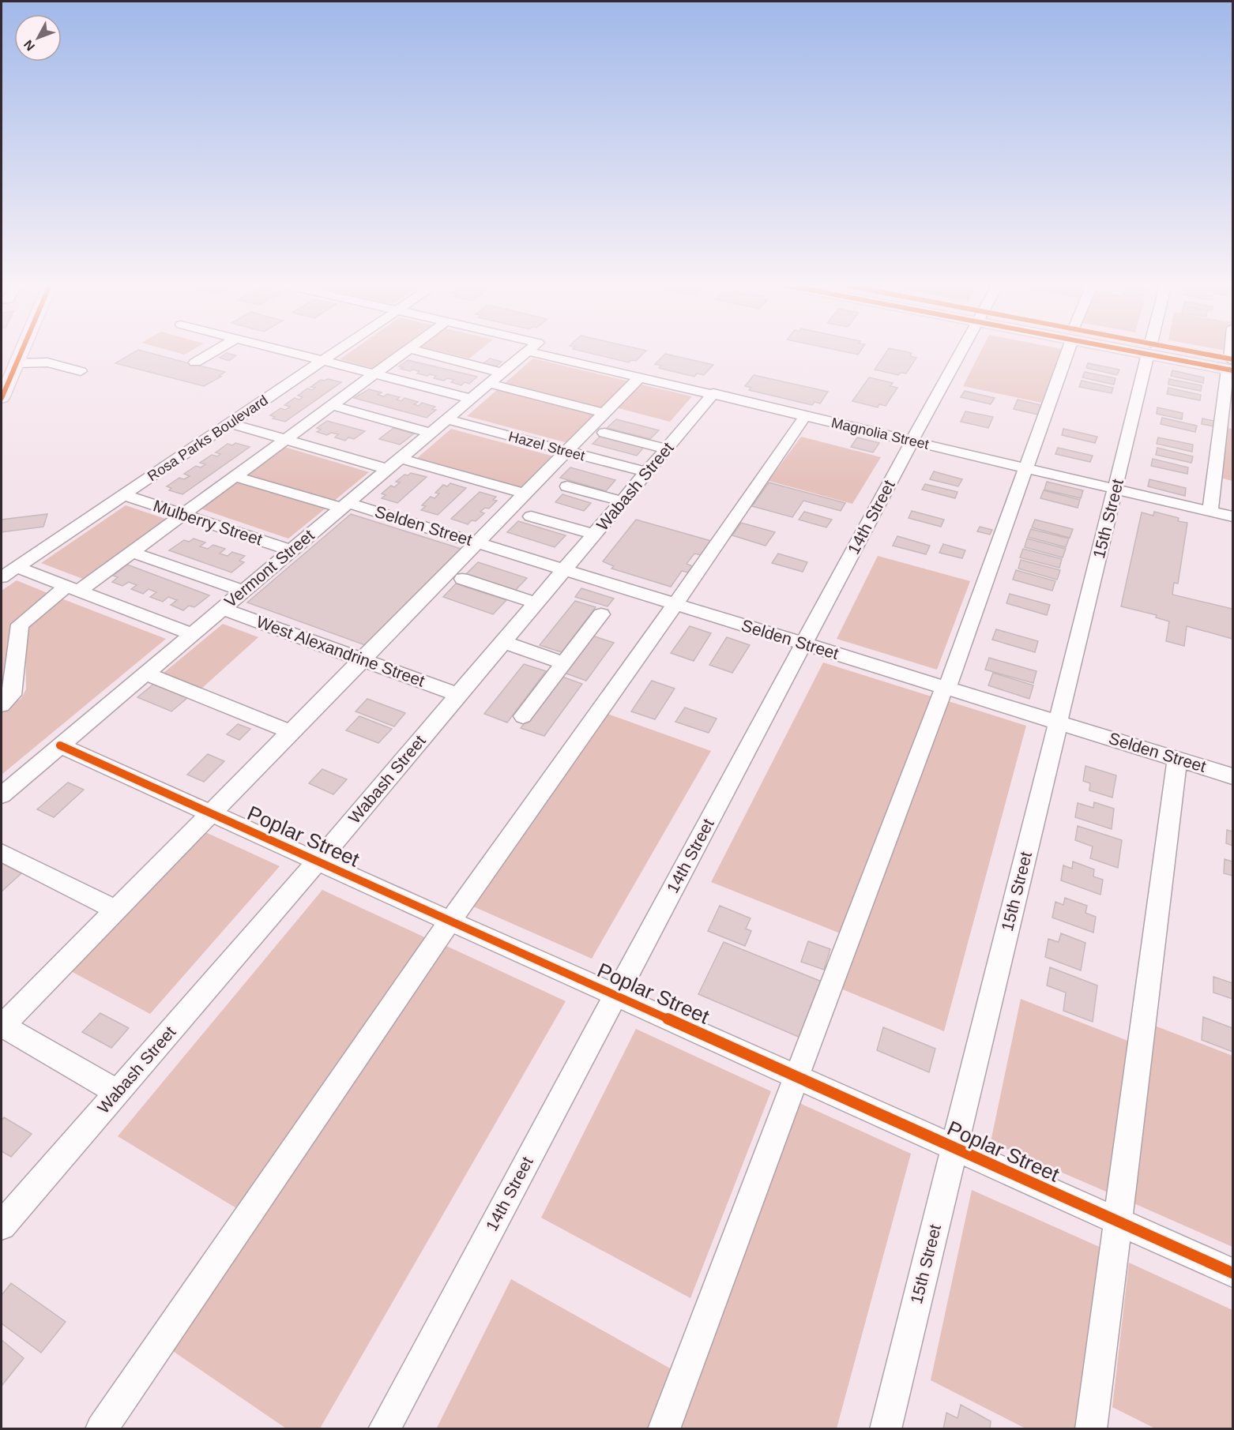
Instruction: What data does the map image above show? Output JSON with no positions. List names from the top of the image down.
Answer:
{
  "streets": {
    "street": [
      "Magnolia Street",
      "Rosa Parks Boulevard",
      "Hazel Street",
      "Wabash Street",
      "14th Street",
      "15th Street",
      "Mulberry Street",
      "Selden Street",
      "Vermont Street",
      "West Alexandrine Street",
      "Poplar Street"
    ]
  },
  "crossings": [
    ["Magnolia Street", "Wabash Street"],
    ["Magnolia Street", "14th Street"],
    ["Magnolia Street", "15th Street"],
    ["Rosa Parks Boulevard", "Mulberry Street"],
    ["Hazel Street", "Wabash Street"],
    ["Hazel Street", "Vermont Street"],
    ["Wabash Street", "Selden Street"],
    ["Wabash Street", "West Alexandrine Street"],
    ["Wabash Street", "Poplar Street"],
    ["14th Street", "Selden Street"],
    ["14th Street", "Poplar Street"],
    ["15th Street", "Selden Street"],
    ["15th Street", "Poplar Street"],
    ["Mulberry Street", "Vermont Street"],
    ["Selden Street", "Vermont Street"],
    ["Vermont Street", "West Alexandrine Street"],
    ["Vermont Street", "Poplar Street"]
  ],
  "north": "bottom left"
}
